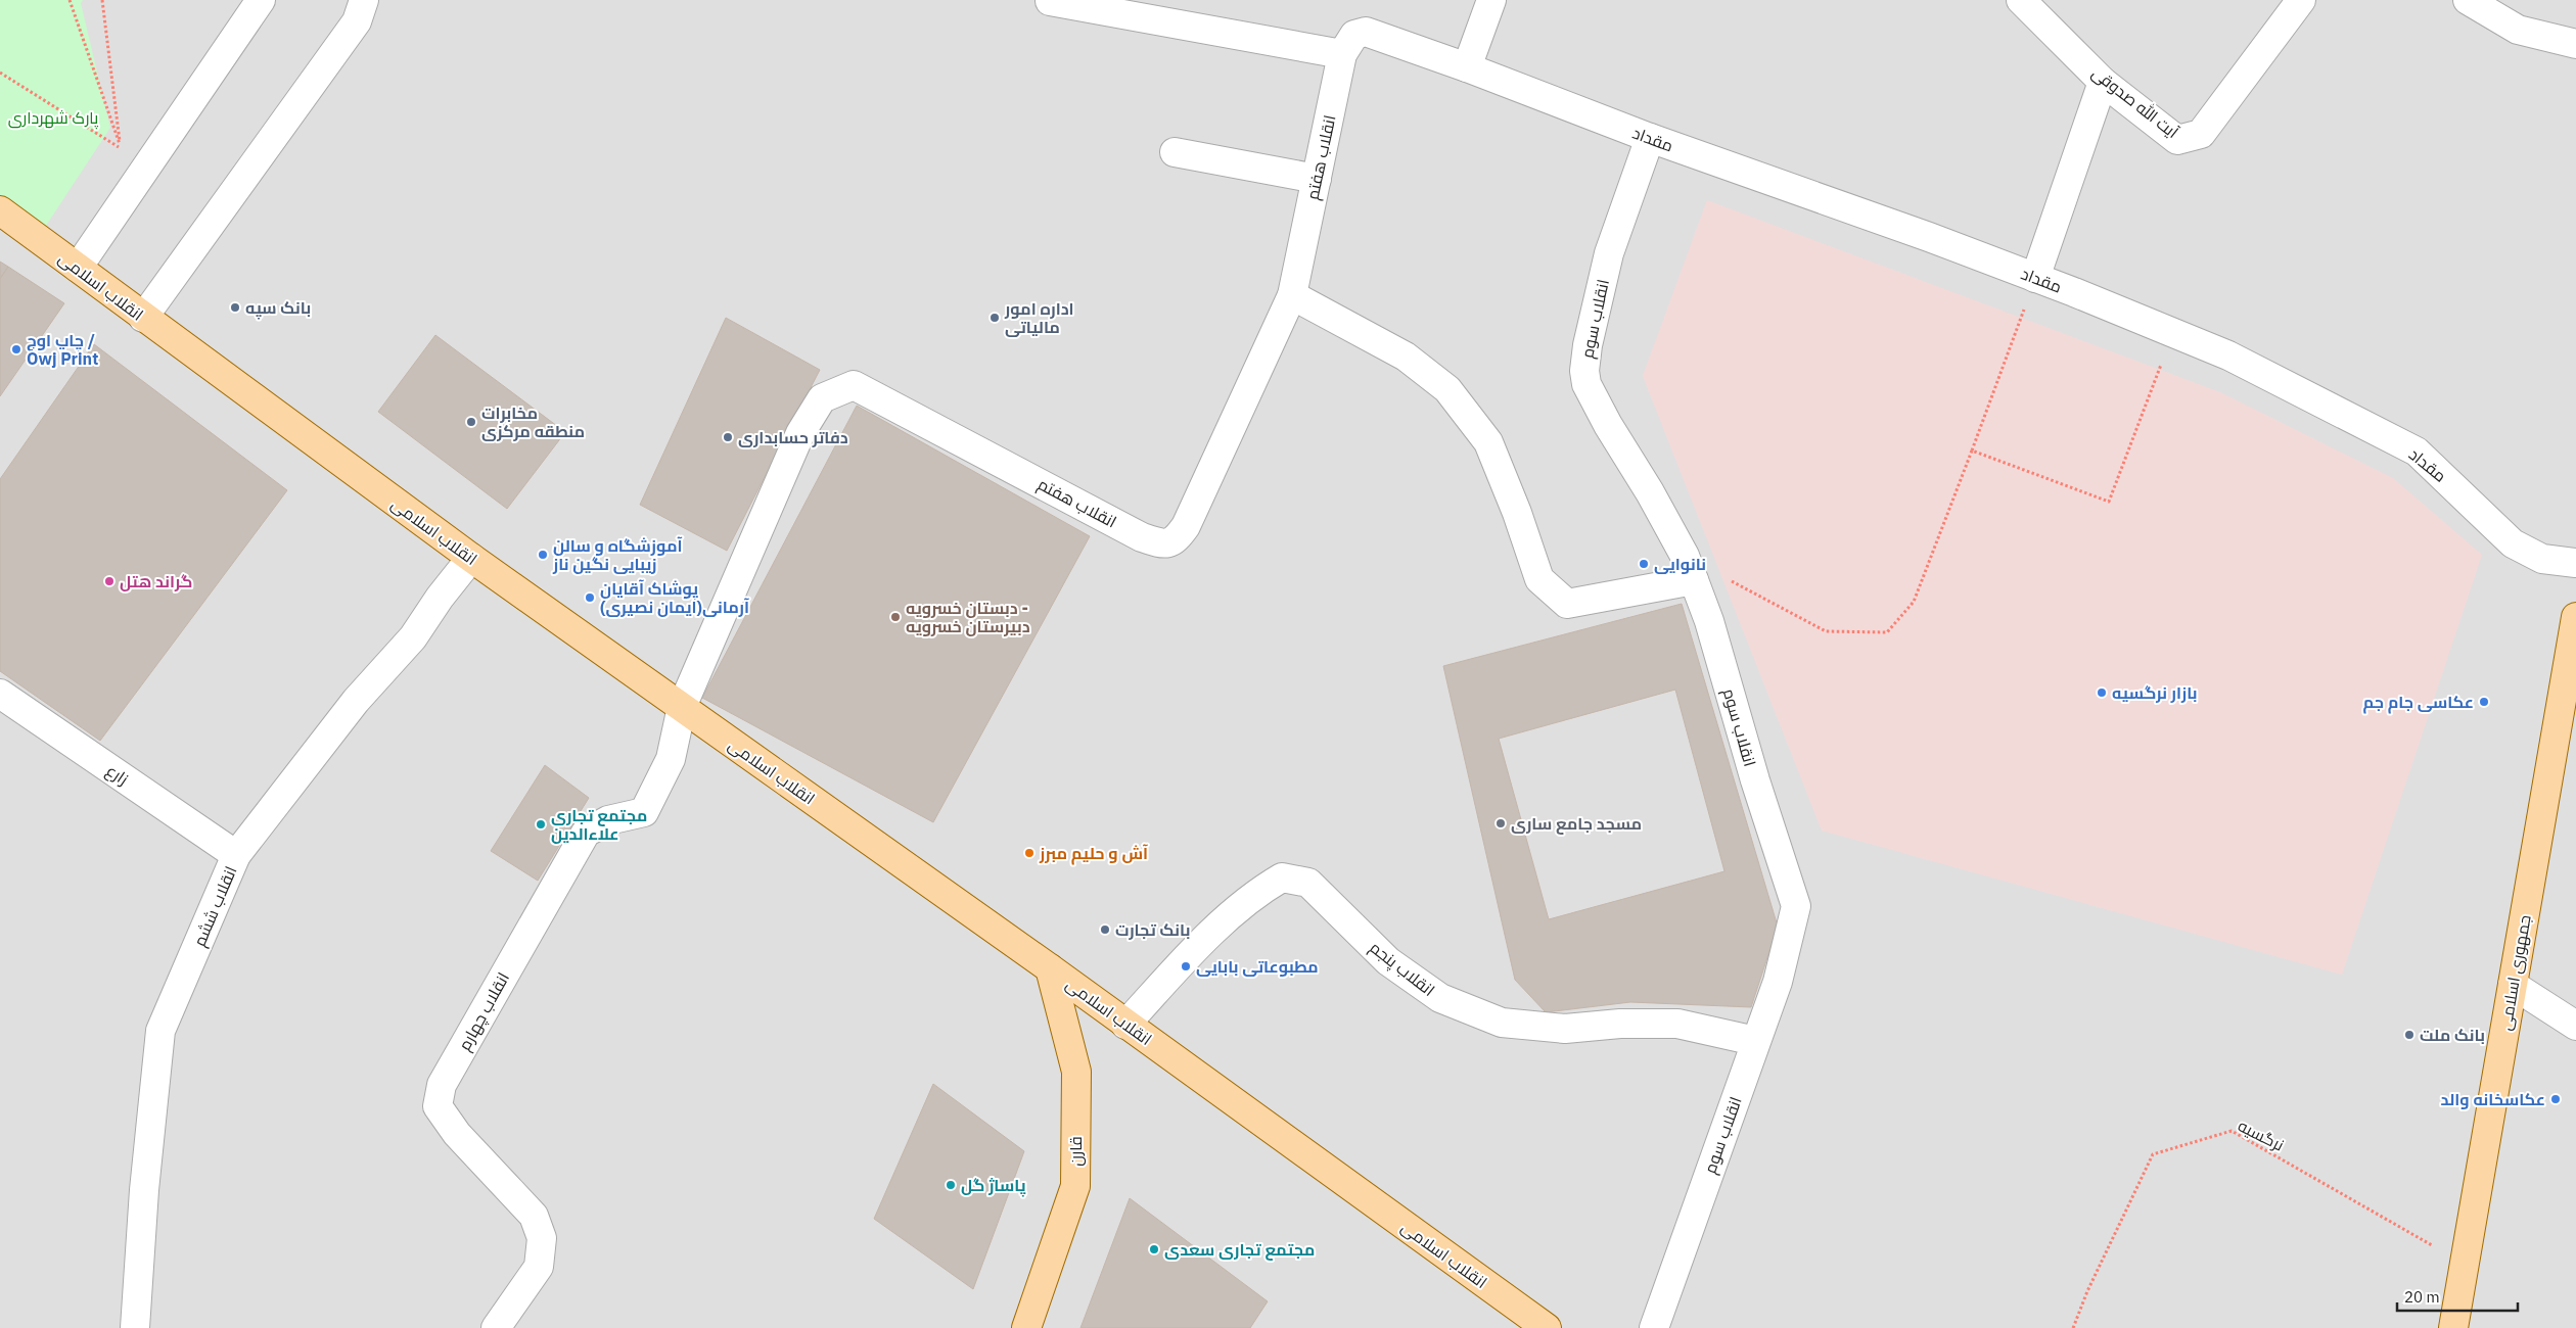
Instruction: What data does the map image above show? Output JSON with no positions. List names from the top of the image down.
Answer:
{
  "streets": {
    "main road": ["انقلاب اسلامی", "جمهوری اسلامی", "قارن"],
    "street": [
      "آیت الله صدوقی",
      "مقداد",
      "انقلاب هفتم",
      "انقلاب سوم",
      "زارع",
      "انقلاب ششم",
      "انقلاب پنجم",
      "انقلاب چهارم"
    ],
    "path": ["نرگسیه"]
  },
  "crossings": [
    ["مقداد", "انقلاب هفتم"],
    ["مقداد", "انقلاب سوم"],
    ["انقلاب هفتم", "انقلاب اسلامی"],
    ["انقلاب هفتم", "انقلاب چهارم"],
    ["انقلاب اسلامی", "انقلاب ششم"],
    ["انقلاب اسلامی", "انقلاب پنجم"],
    ["انقلاب اسلامی", "انقلاب چهارم"],
    ["انقلاب اسلامی", "قارن"],
    ["انقلاب سوم", "انقلاب پنجم"],
    ["زارع", "انقلاب ششم"],
    ["جمهوری اسلامی", "نرگسیه"]
  ],
  "parks": ["پارک شهرداری"],
  "places": [
    "بانک سپه",
    "اداره امور مالیاتی",
    "چاپ اوج / Owj Print",
    "مخابرات منطقه مرکزی",
    "دفاتر حسابداری",
    "آموزشگاه و سالن زیبایی نگین ناز",
    "نانوایی",
    "گراند هتل",
    "پوشاک آقایان آرمانی(ایمان نصیری)",
    "دبستان خسرویه - دبیرستان خسرویه",
    "بازار نرگسیه",
    "عکاسی جام جم",
    "مسجد جامع ساری",
    "مجتمع تجاری علاءالدین",
    "آش و حلیم مبرز",
    "بانک تجارت",
    "مطبوعاتی بابایی",
    "بانک ملت",
    "عکاسخانه والد",
    "پاساژ گل",
    "مجتمع تجاری سعدی"
  ],
  "scale_bar": "20 m"
}
